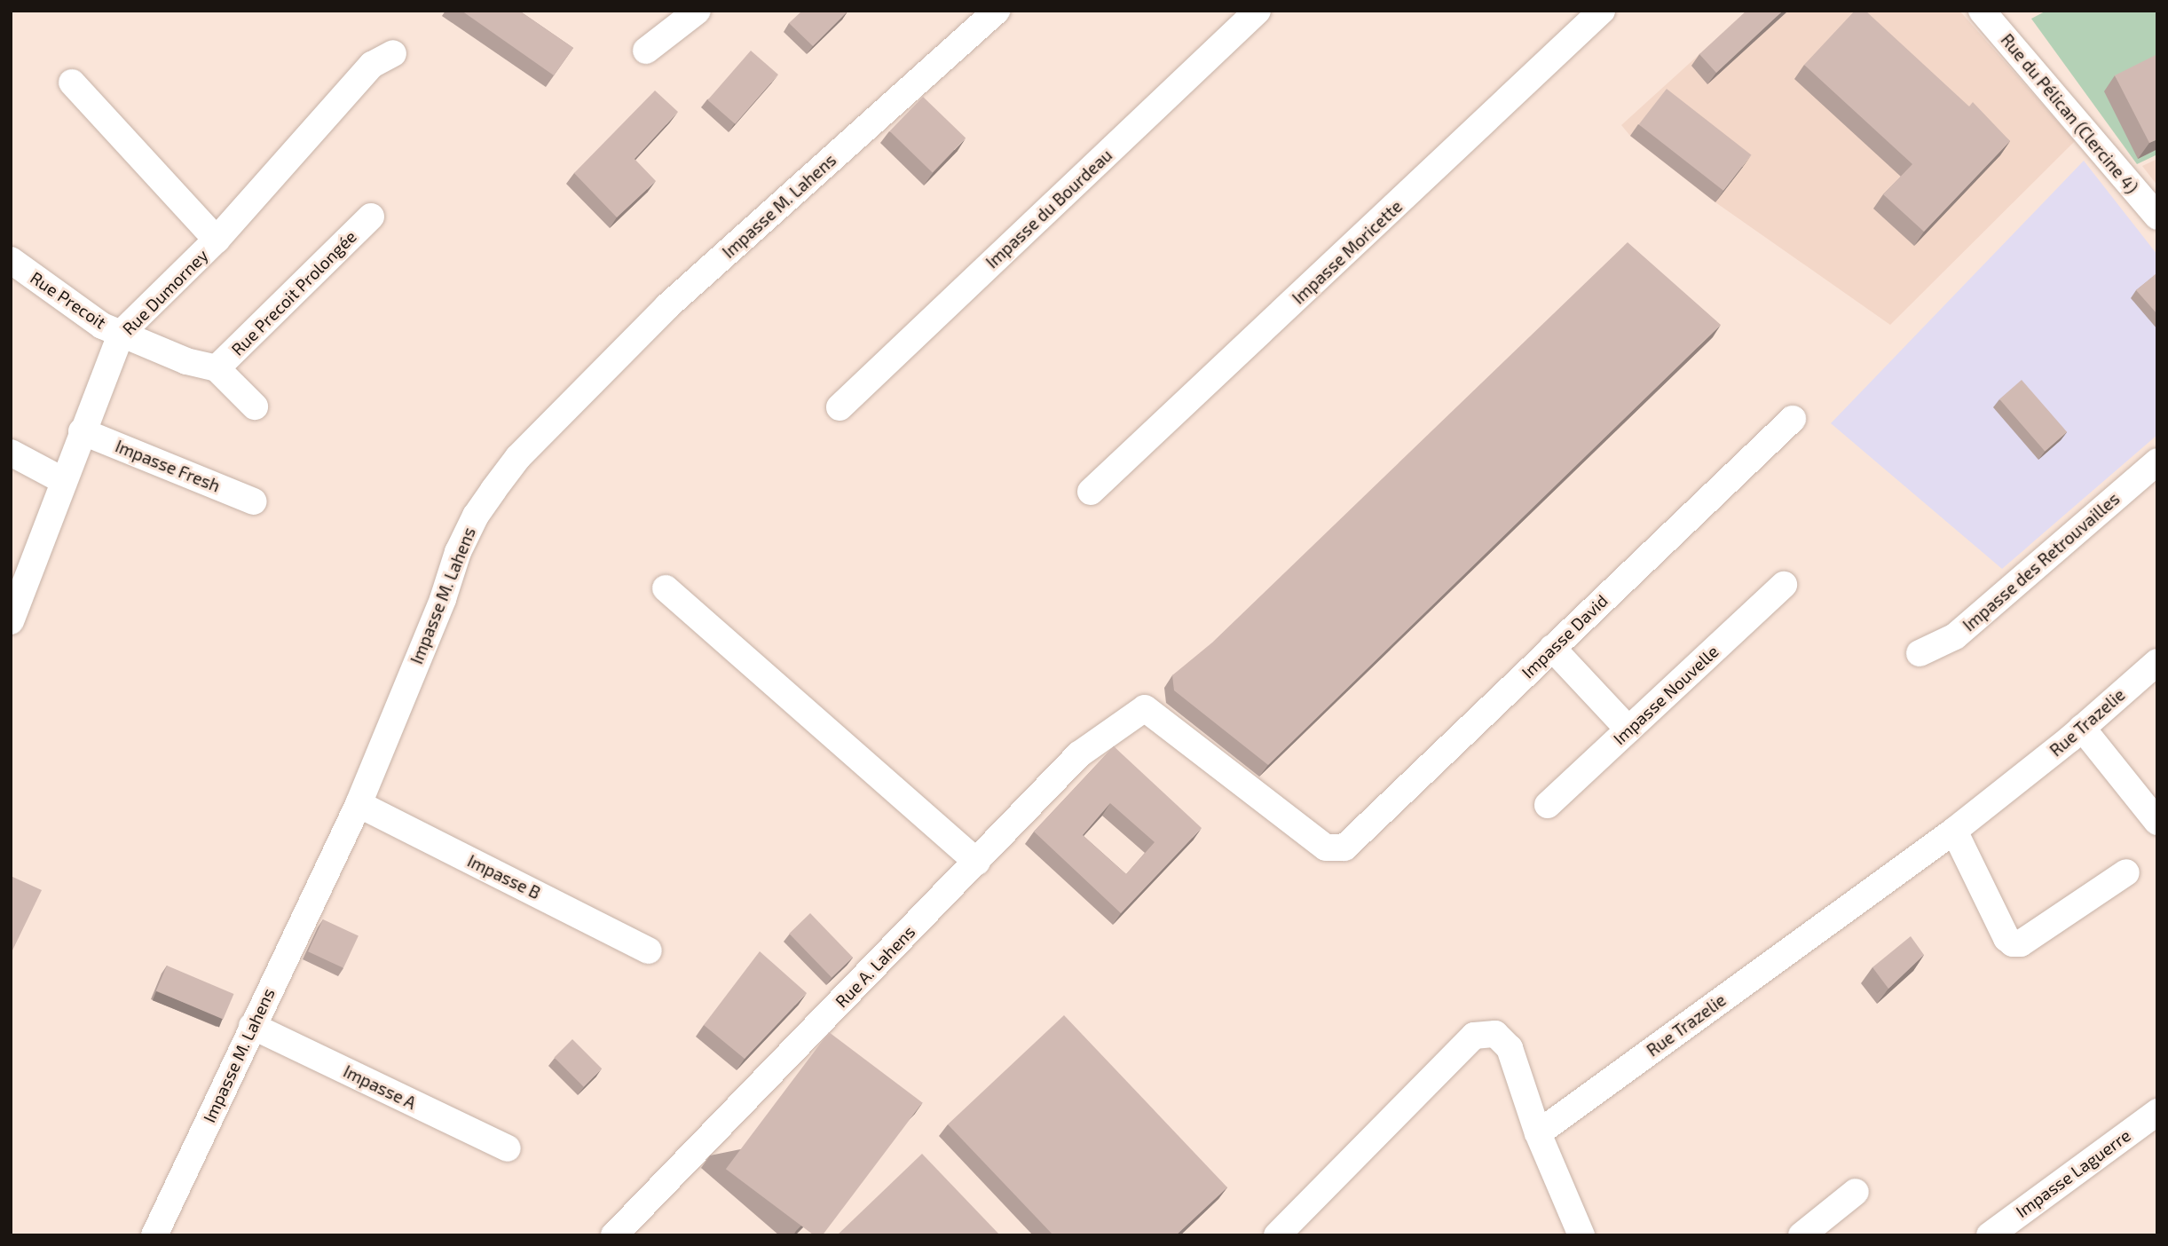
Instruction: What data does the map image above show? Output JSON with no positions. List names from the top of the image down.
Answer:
{
  "streets": {
    "street": [
      "Rue du Pélican (Clercine 4)",
      "Impasse M. Lahens",
      "Impasse du Bourdeau",
      "Impasse Moricette",
      "Rue Dumorney",
      "Rue Precoit Prolongée",
      "Rue Precoit",
      "Impasse Fresh",
      "Impasse des Retrouvailles",
      "Impasse David",
      "Impasse Nouvelle",
      "Rue Trazelie",
      "Impasse B",
      "Rue A. Lahens",
      "Impasse A",
      "Impasse Laguerre"
    ]
  },
  "crossings": [
    ["Impasse M. Lahens", "Impasse B"],
    ["Impasse M. Lahens", "Impasse A"],
    ["Rue Dumorney", "Rue Precoit"],
    ["Rue Dumorney", "Impasse Fresh"],
    ["Rue Precoit Prolongée", "Rue Precoit"],
    ["Impasse David", "Rue A. Lahens"]
  ]
}
